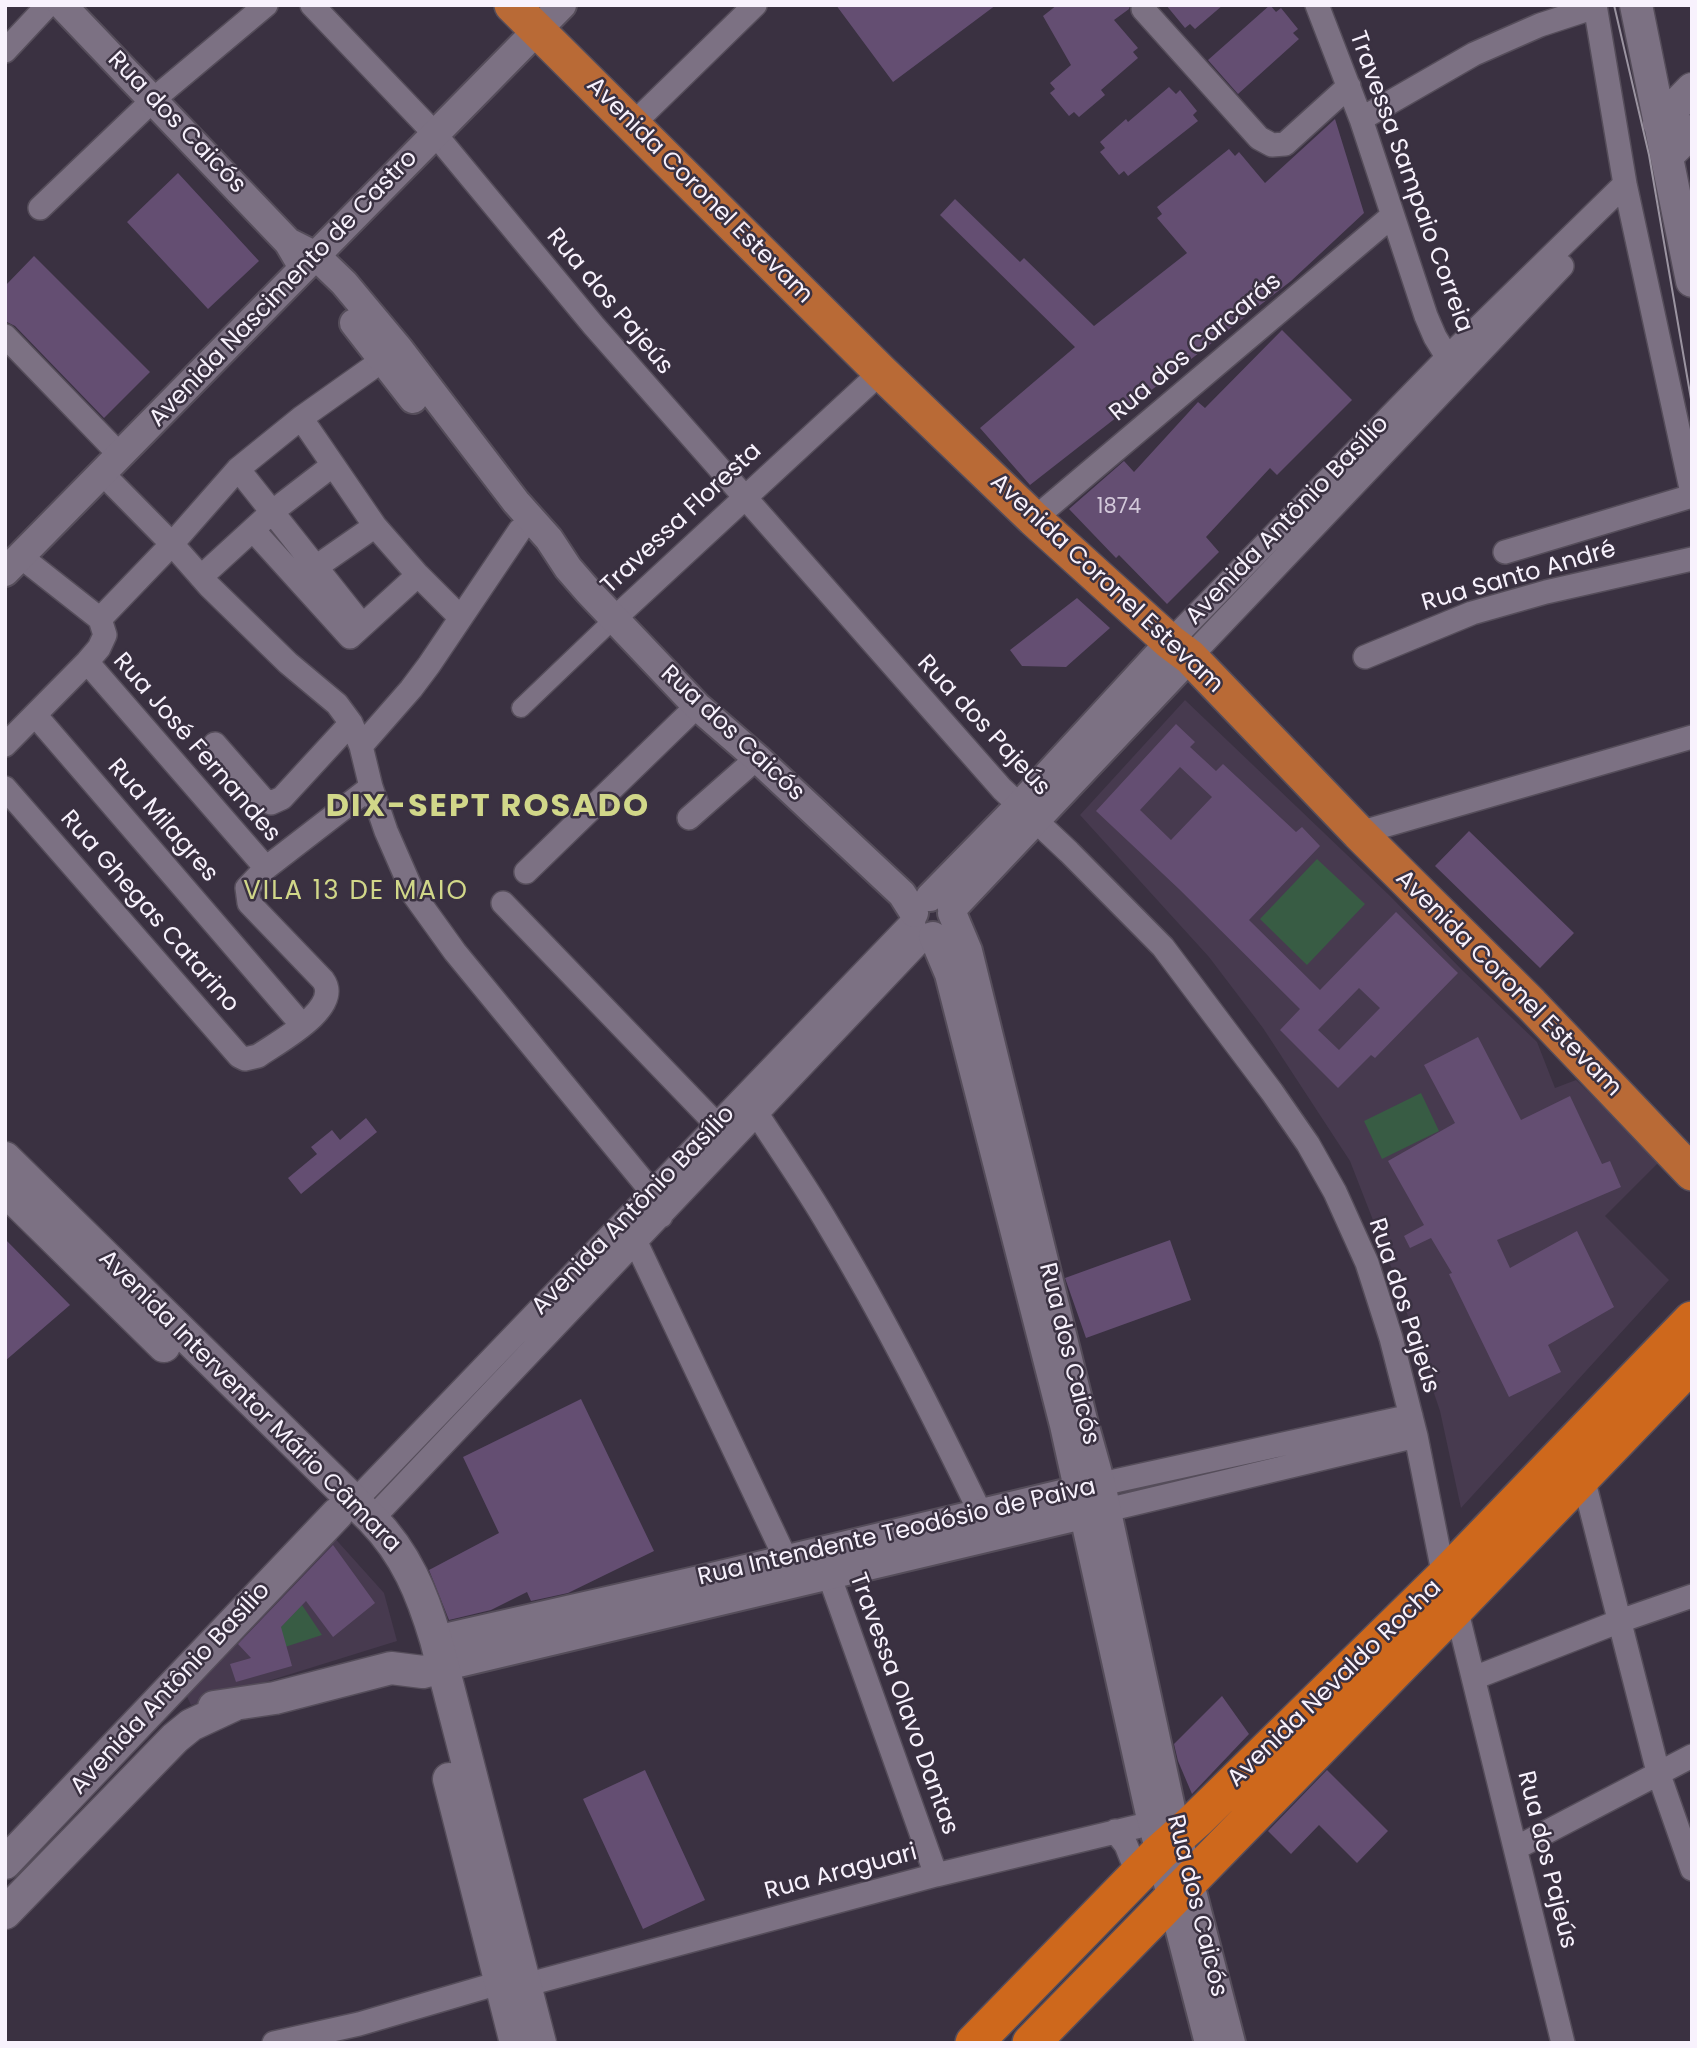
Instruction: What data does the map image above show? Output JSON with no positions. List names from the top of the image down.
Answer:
{
  "streets": {
    "highway": ["Avenida Nevaldo Rocha"],
    "main road": [
      "Avenida Coronel Estevam",
      "Avenida Antônio Basílio",
      "Avenida Interventor Mário Câmara",
      "Rua Intendente Teodósio de Paiva"
    ],
    "street": [
      "Rua dos Caicós",
      "Travessa Sampaio Correia",
      "Avenida Nascimento de Castro",
      "Rua dos Pajeús",
      "Rua dos Carcarás",
      "Travessa Floresta",
      "Rua Santo André",
      "Rua José Fernandes",
      "Rua Milagres",
      "Rua Ghegas Catarino",
      "Travessa Olavo Dantas",
      "Rua Araguari"
    ]
  },
  "crossings": [
    ["Rua dos Caicós", "Avenida Nascimento de Castro"],
    ["Rua dos Caicós", "Travessa Floresta"],
    ["Rua dos Caicós", "Avenida Antônio Basílio"],
    ["Rua dos Caicós", "Rua Intendente Teodósio de Paiva"],
    ["Rua dos Caicós", "Avenida Nevaldo Rocha"],
    ["Rua dos Caicós", "Rua Araguari"],
    ["Travessa Sampaio Correia", "Rua dos Carcarás"],
    ["Travessa Sampaio Correia", "Avenida Antônio Basílio"],
    ["Avenida Coronel Estevam", "Avenida Nascimento de Castro"],
    ["Avenida Coronel Estevam", "Rua dos Carcarás"],
    ["Avenida Coronel Estevam", "Travessa Floresta"],
    ["Avenida Coronel Estevam", "Avenida Antônio Basílio"],
    ["Avenida Nascimento de Castro", "Rua dos Pajeús"],
    ["Rua dos Pajeús", "Travessa Floresta"],
    ["Rua dos Pajeús", "Avenida Antônio Basílio"],
    ["Rua dos Pajeús", "Rua Intendente Teodósio de Paiva"],
    ["Rua dos Pajeús", "Avenida Nevaldo Rocha"],
    ["Avenida Antônio Basílio", "Avenida Interventor Mário Câmara"],
    ["Avenida Antônio Basílio", "Rua Intendente Teodósio de Paiva"],
    ["Rua Milagres", "Rua Ghegas Catarino"],
    ["Avenida Interventor Mário Câmara", "Rua Intendente Teodósio de Paiva"],
    ["Avenida Interventor Mário Câmara", "Rua Araguari"],
    ["Rua Intendente Teodósio de Paiva", "Travessa Olavo Dantas"],
    ["Avenida Nevaldo Rocha", "Rua Araguari"],
    ["Travessa Olavo Dantas", "Rua Araguari"]
  ],
  "districts": ["DIX-SEPT ROSADO", "VILA 13 DE MAIO"],
  "house_numbers": ["1874"]
}
